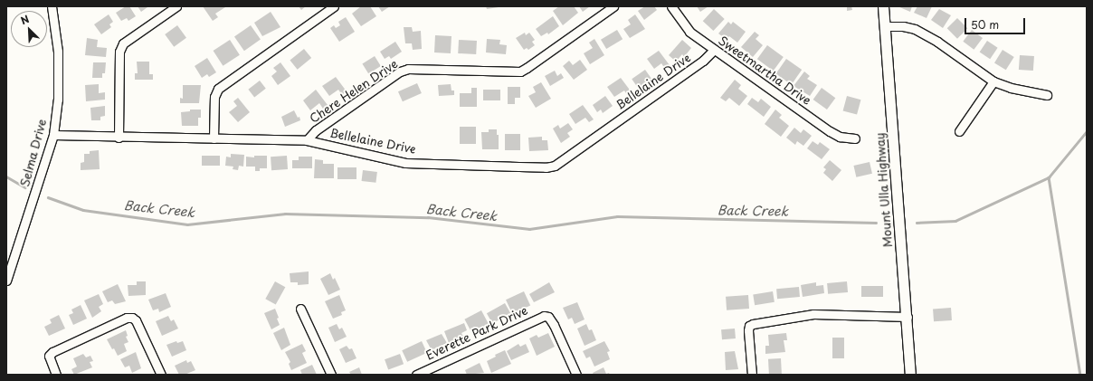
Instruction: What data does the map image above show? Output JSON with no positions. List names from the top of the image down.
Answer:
{
  "streets": {
    "main road": ["Mount Ulla Highway"],
    "street": [
      "Sweetmartha Drive",
      "Bellelaine Drive",
      "Chere Helen Drive",
      "Selma Drive",
      "Everette Park Drive"
    ]
  },
  "crossings": [
    ["Sweetmartha Drive", "Bellelaine Drive"],
    ["Bellelaine Drive", "Chere Helen Drive"],
    ["Bellelaine Drive", "Selma Drive"]
  ],
  "water": ["Back Creek"],
  "scale_bar": "50 m",
  "north": "top left"
}
